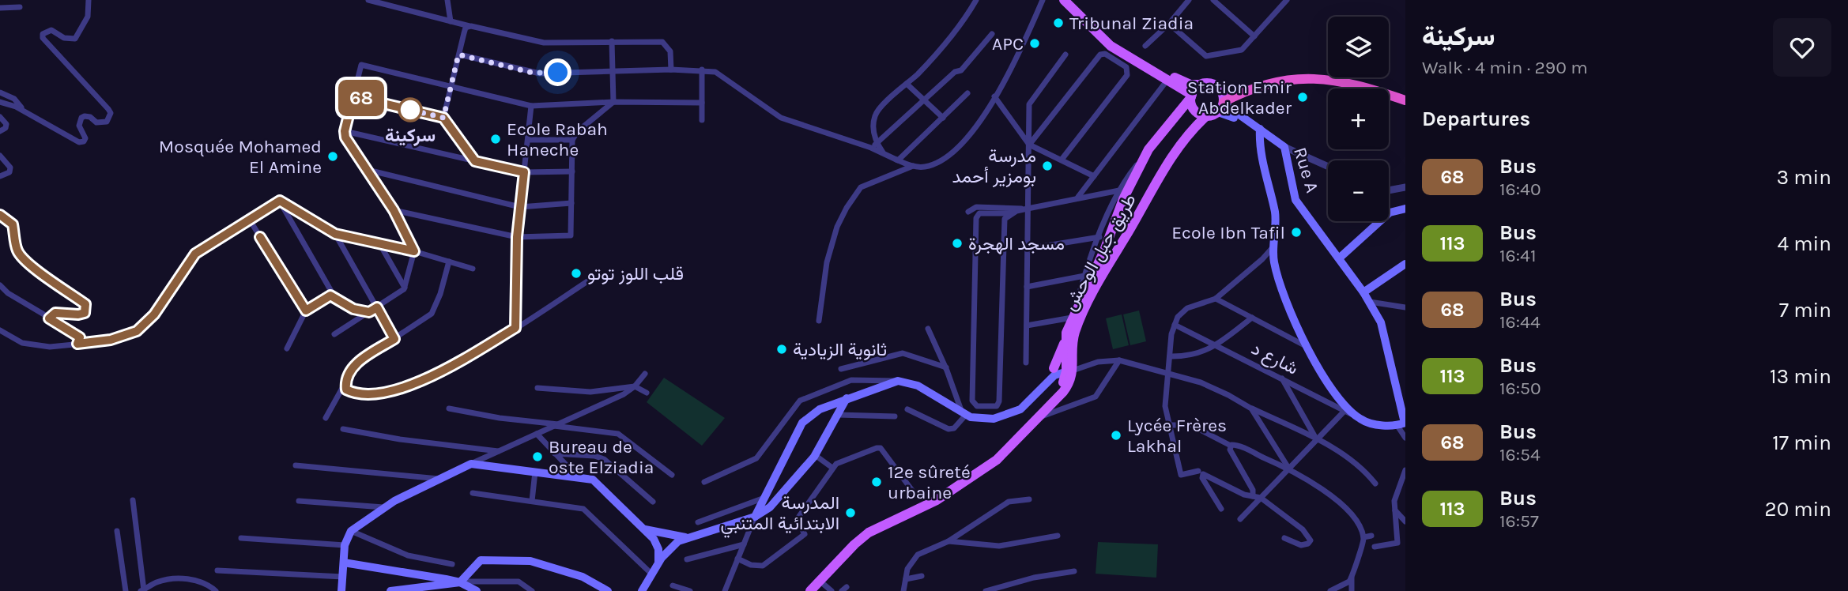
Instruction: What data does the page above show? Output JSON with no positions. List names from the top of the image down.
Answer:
{
  "streets": {
    "main road": ["Rue A", "طريق جبل الوحش"],
    "street": ["شارع د"]
  },
  "crossings": [
    ["Rue A", "طريق جبل الوحش"]
  ],
  "places": [
    "Tribunal Ziadia",
    "APC",
    "Station Emir Abdelkader",
    "سركينة",
    "Ecole Rabah Haneche",
    "Mosquée Mohamed El Amine",
    "مدرسة بومزير أحمد",
    "Ecole Ibn Tafil",
    "مسجد الهجرة",
    "قلب اللوز توتو",
    "ثانوية الزيادية",
    "Lycée Frères Lakhal",
    "Bureau de oste Elziadia",
    "12e sûreté urbaine",
    "المدرسة الابتدائية المتنبي"
  ],
  "lines": ["bus line 68"],
  "page": {
    "on_map": "68",
    "heading": [
      ["سركينة", "Walk · 4 min · 290 m"],
      "Departures"
    ],
    "map_buttons": ["+", "−"],
    "list": [
      {
        "mark": "68",
        "name": "Bus",
        "note": "16:40",
        "value": "3 min"
      },
      {
        "mark": "113",
        "name": "Bus",
        "note": "16:41",
        "value": "4 min"
      },
      {
        "mark": "68",
        "name": "Bus",
        "note": "16:44",
        "value": "7 min"
      },
      {
        "mark": "113",
        "name": "Bus",
        "note": "16:50",
        "value": "13 min"
      },
      {
        "mark": "68",
        "name": "Bus",
        "note": "16:54",
        "value": "17 min"
      },
      {
        "mark": "113",
        "name": "Bus",
        "note": "16:57",
        "value": "20 min"
      }
    ]
  }
}
